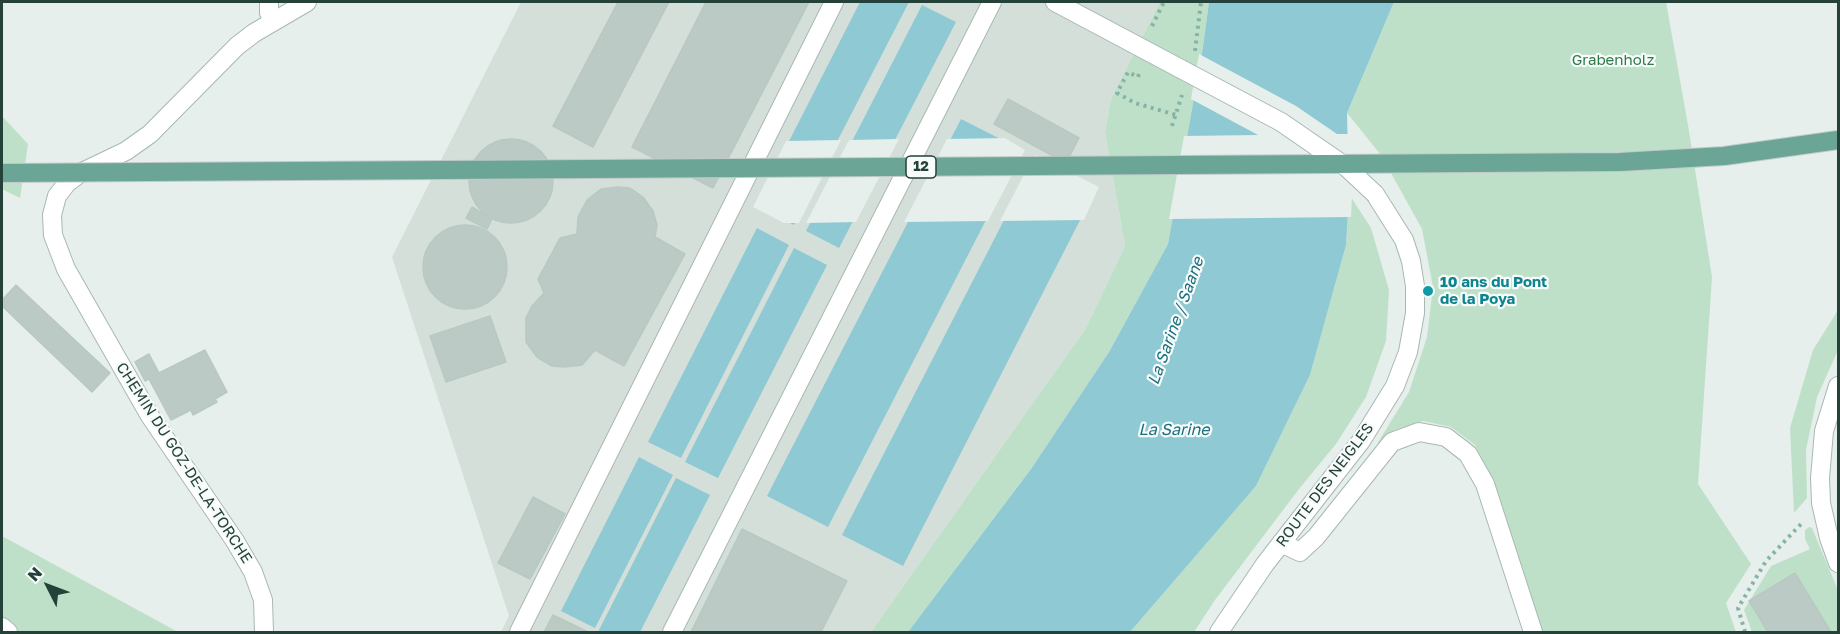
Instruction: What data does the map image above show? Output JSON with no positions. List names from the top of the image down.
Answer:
{
  "streets": {
    "main road": ["12"],
    "street": ["CHEMIN DU GOZ-DE-LA-TORCHE", "ROUTE DES NEIGLES"]
  },
  "water": ["La Sarine / Saane", "La Sarine"],
  "parks": ["Grabenholz"],
  "places": ["10 ans du Pont de la Poya"],
  "north": "top left"
}
